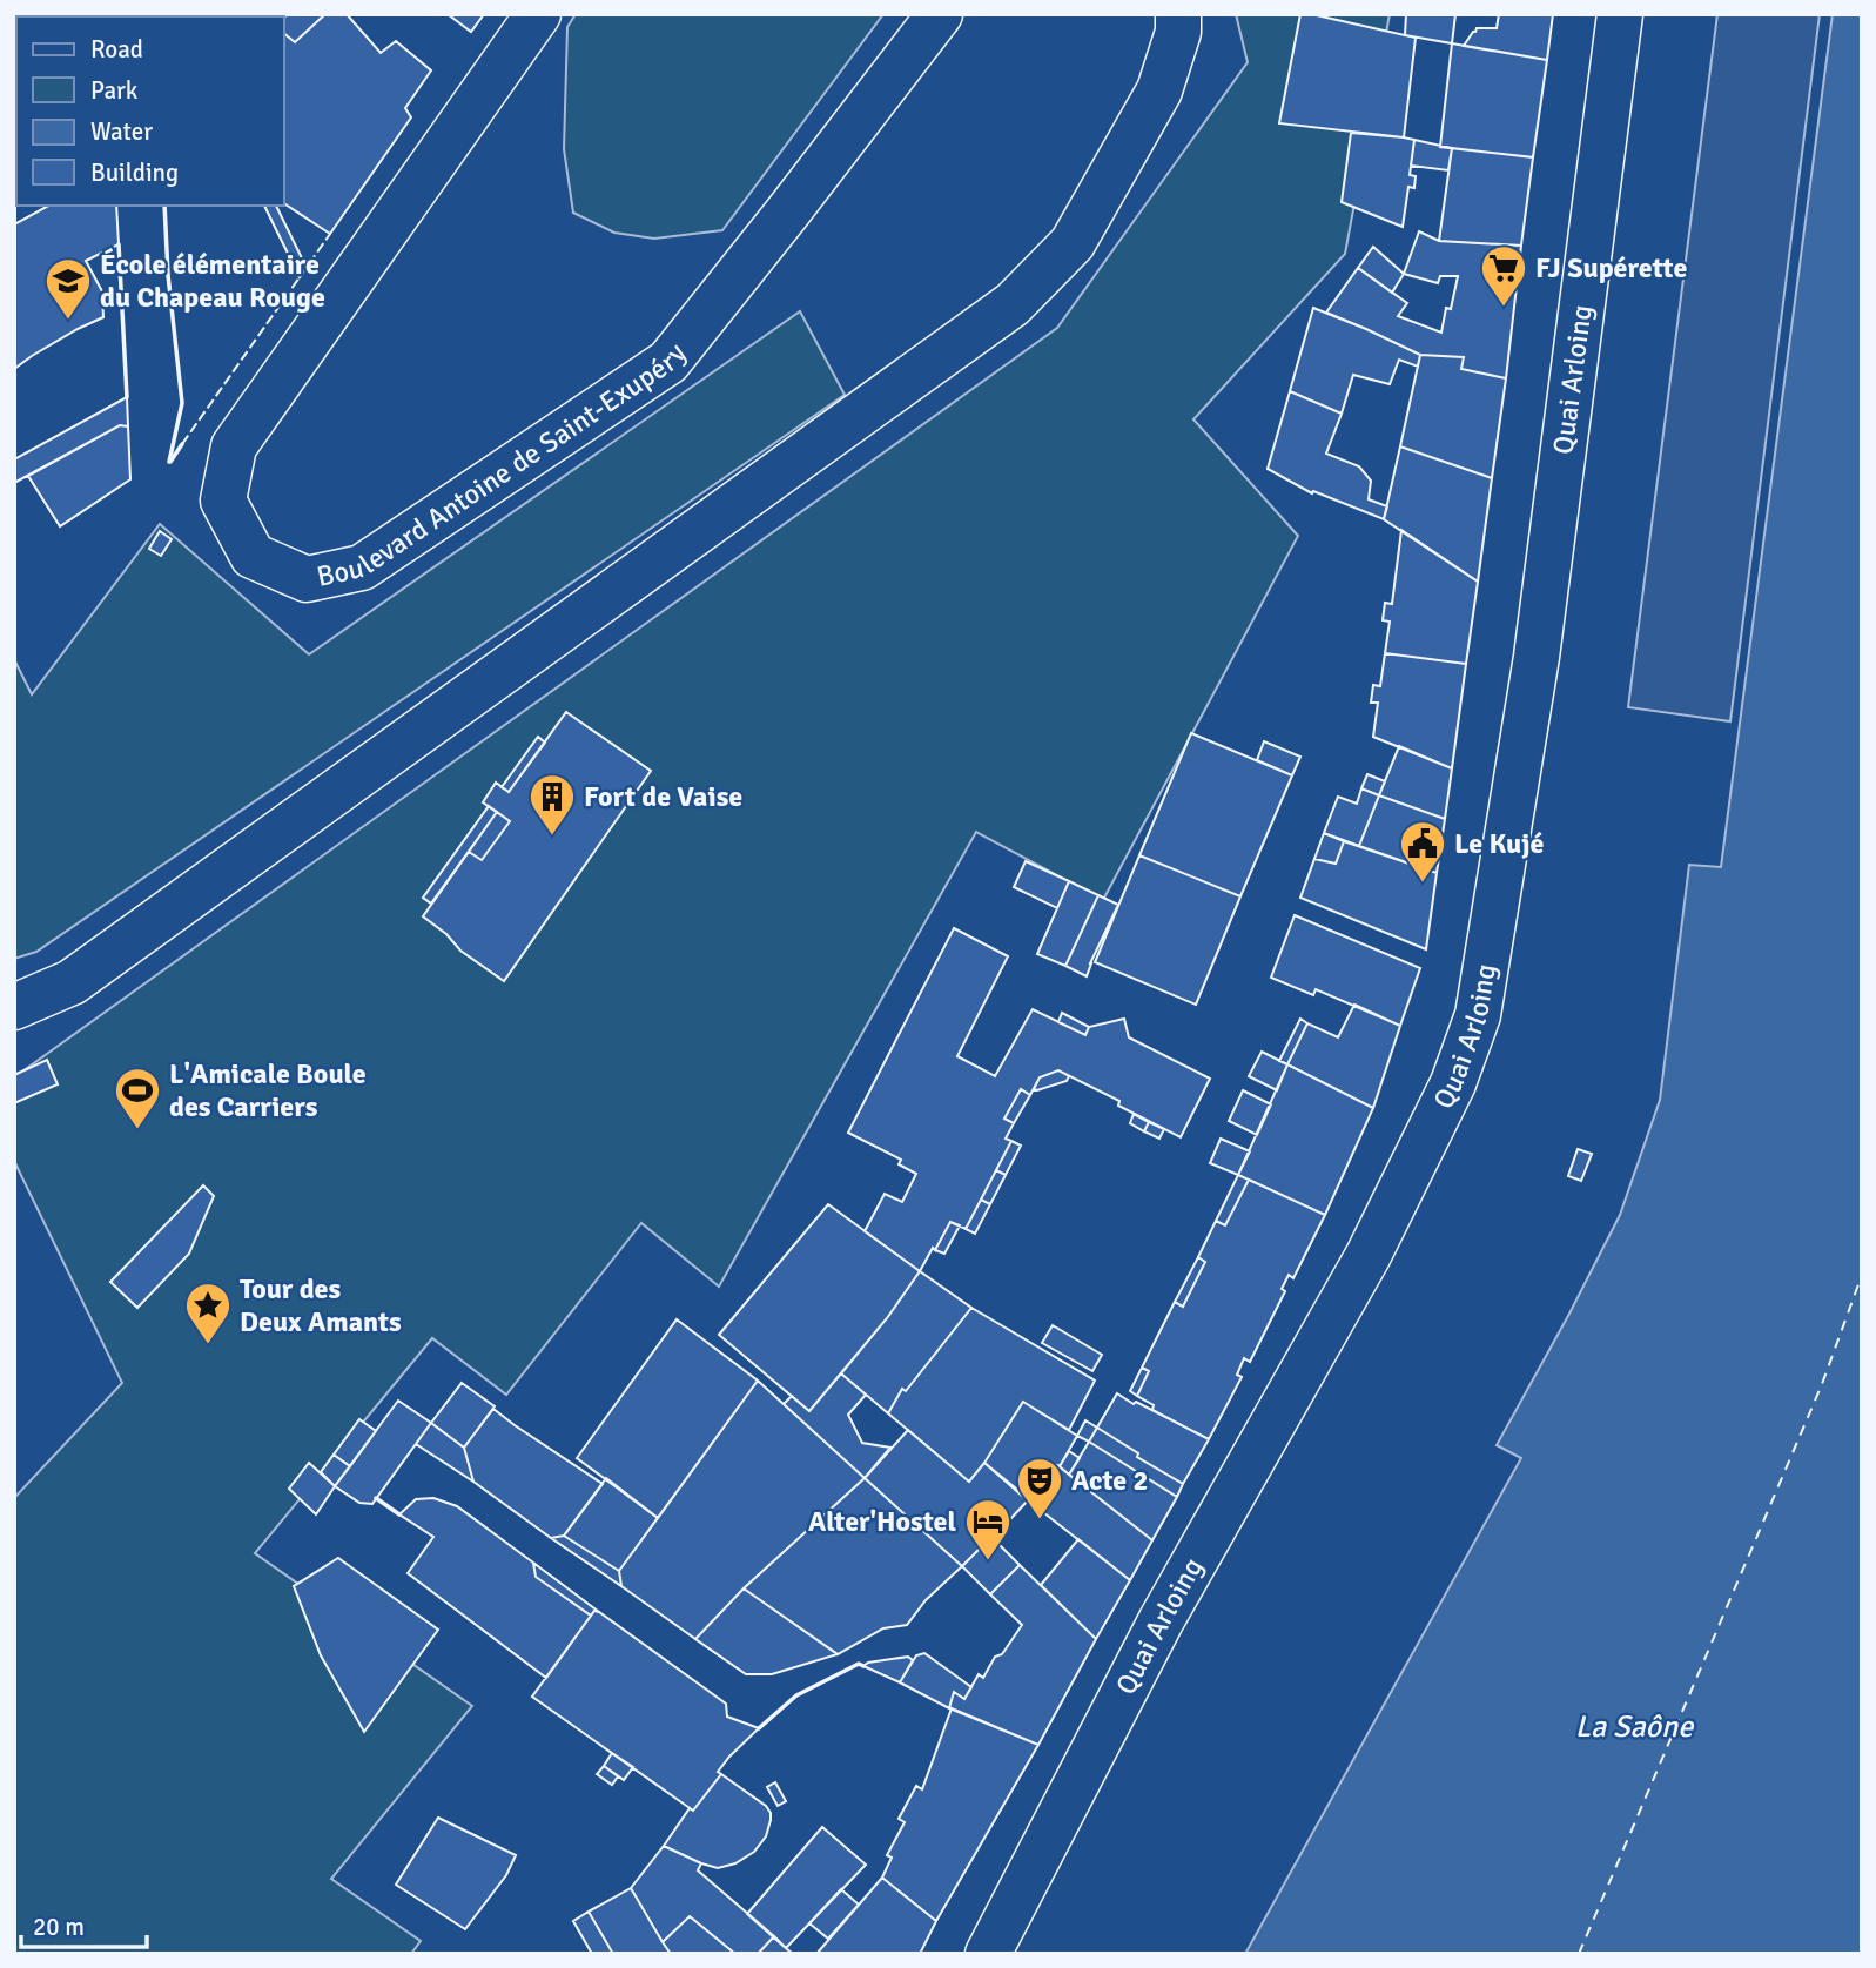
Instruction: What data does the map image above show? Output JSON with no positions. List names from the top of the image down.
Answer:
{
  "streets": {
    "street": ["Quai Arloing", "Boulevard Antoine de Saint-Exupéry"]
  },
  "water": ["La Saône"],
  "places": {
    "supermarket": ["FJ Supérette"],
    "school or university": ["École élémentaire du Chapeau Rouge"],
    "building": ["Fort de Vaise"],
    "public building": ["Le Kujé"],
    "sports": ["L'Amicale Boule des Carriers"],
    "place": ["Tour des Deux Amants"],
    "theatre": ["Acte 2"],
    "hotel": ["Alter'Hostel"]
  },
  "legend": [
    "Road",
    "Park",
    "Water",
    "Building"
  ],
  "scale_bar": "20 m"
}
